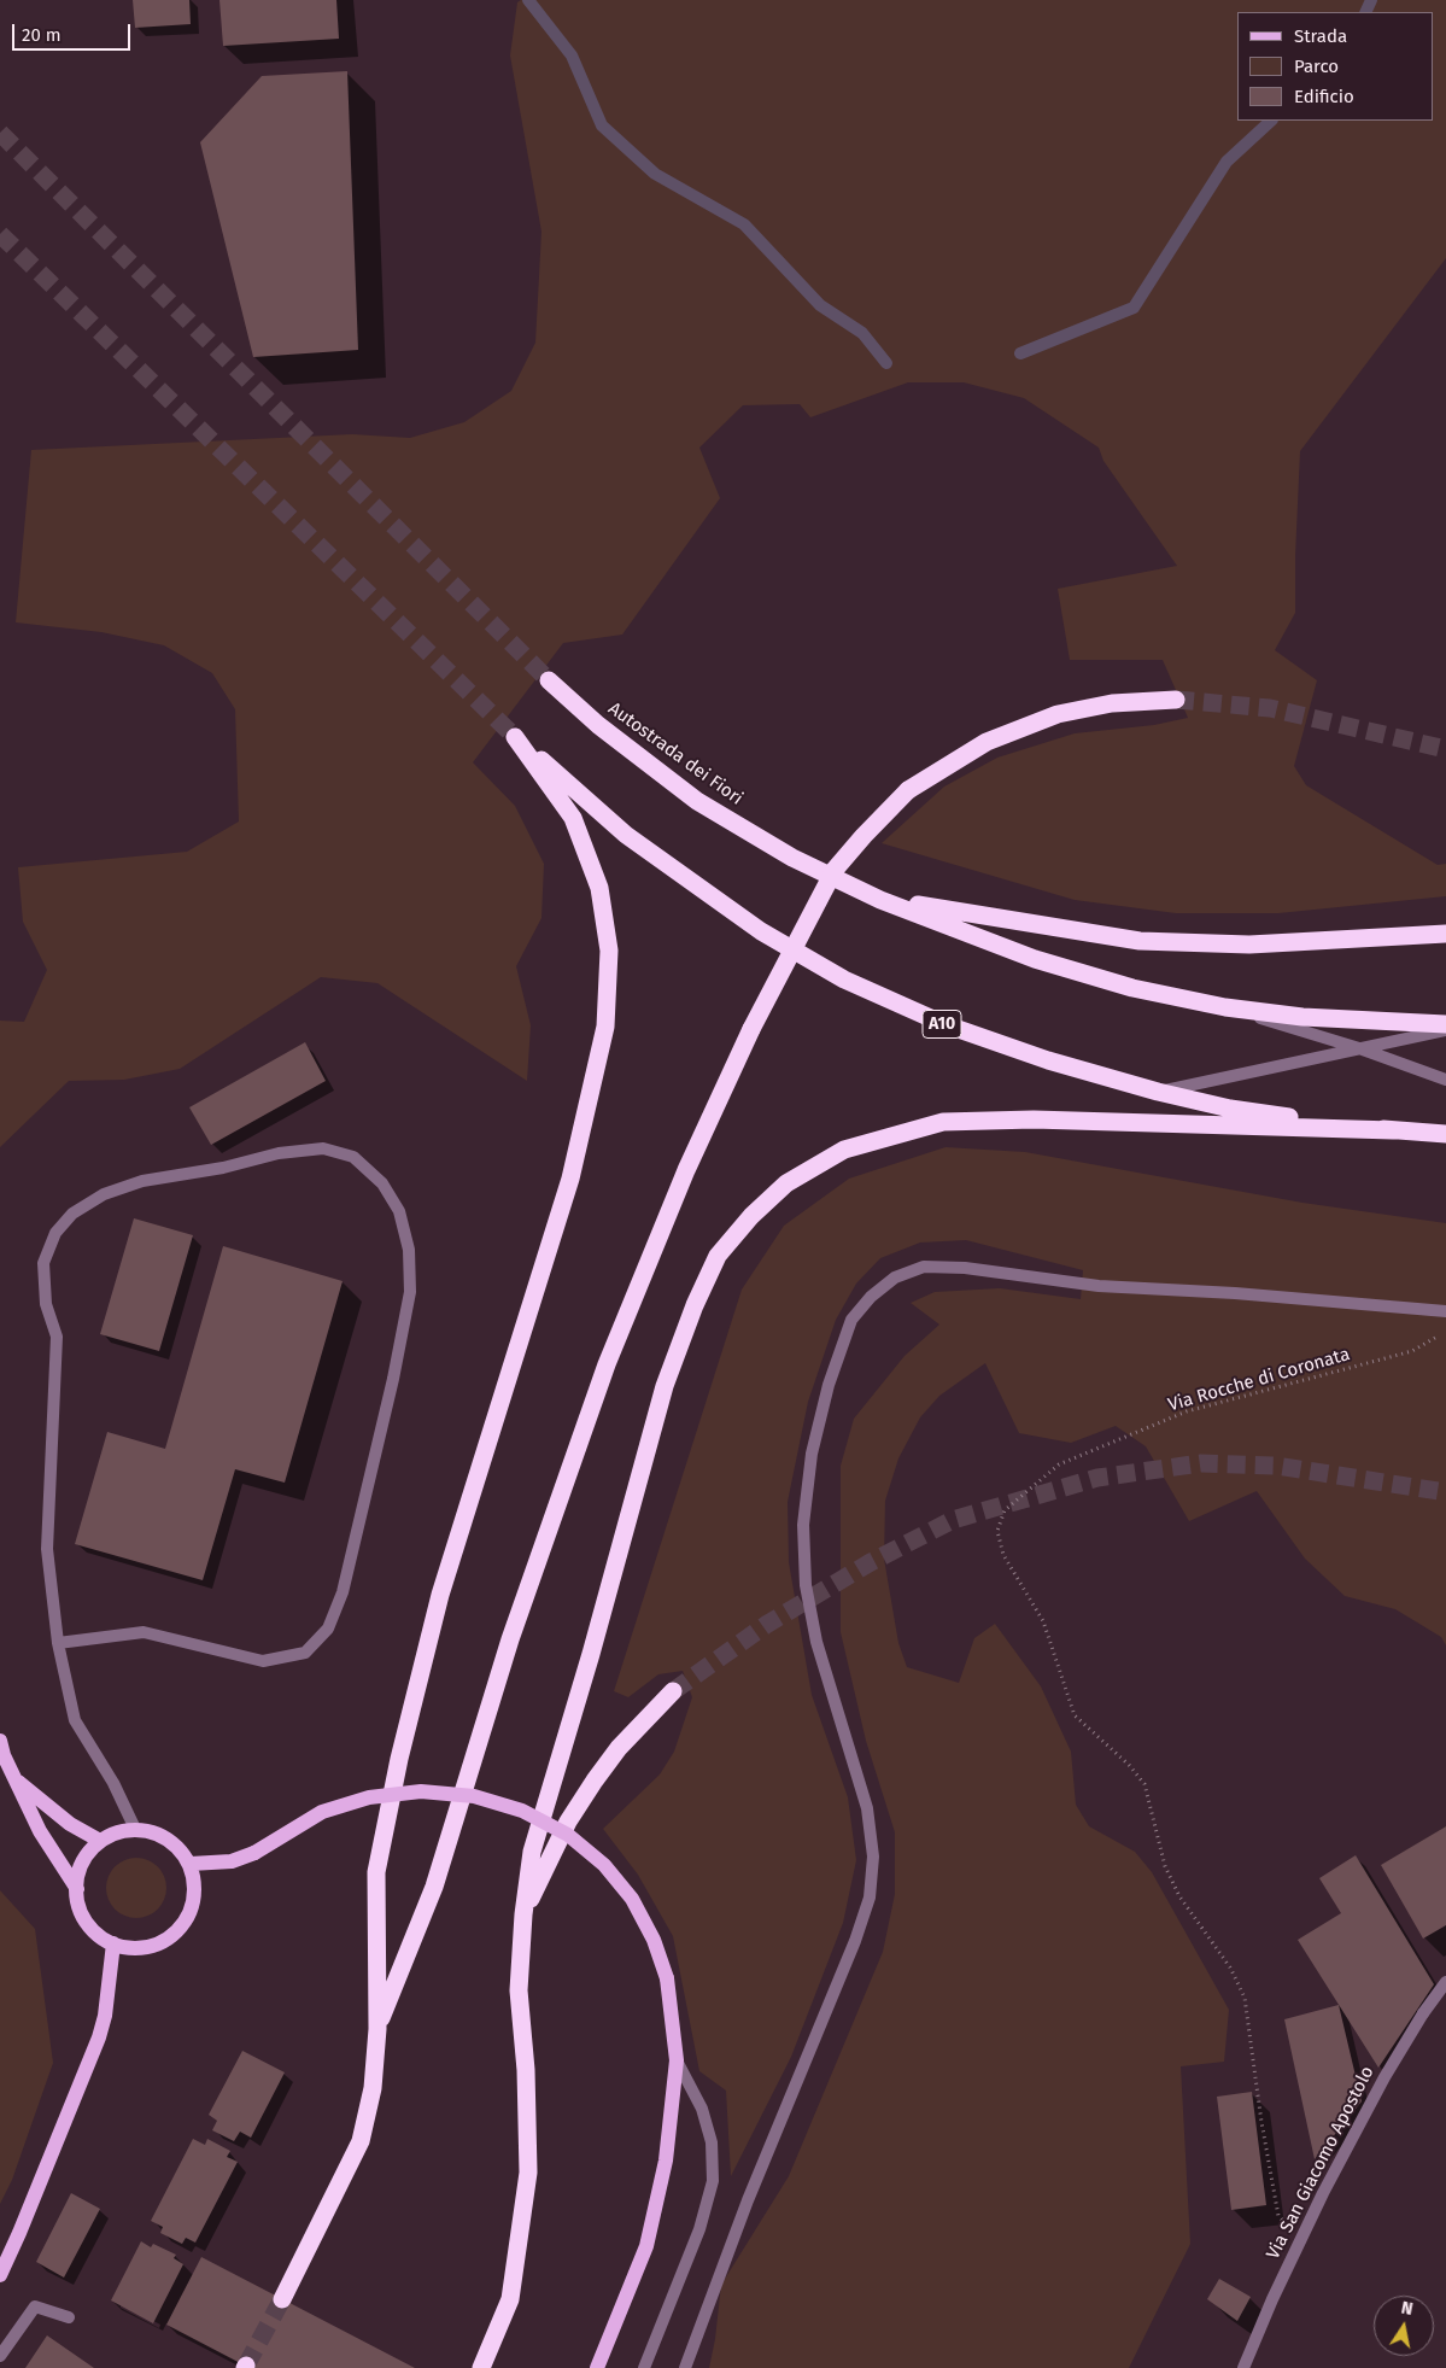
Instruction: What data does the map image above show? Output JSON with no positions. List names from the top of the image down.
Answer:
{
  "streets": {
    "highway": ["Autostrada dei Fiori", "A10"],
    "street": ["Via San Giacomo Apostolo"],
    "path": ["Via Rocche di Coronata"]
  },
  "crossings": [
    ["Via Rocche di Coronata", "Via San Giacomo Apostolo"]
  ],
  "legend": ["Strada", "Parco", "Edificio"],
  "scale_bar": "20 m",
  "north": "top"
}
